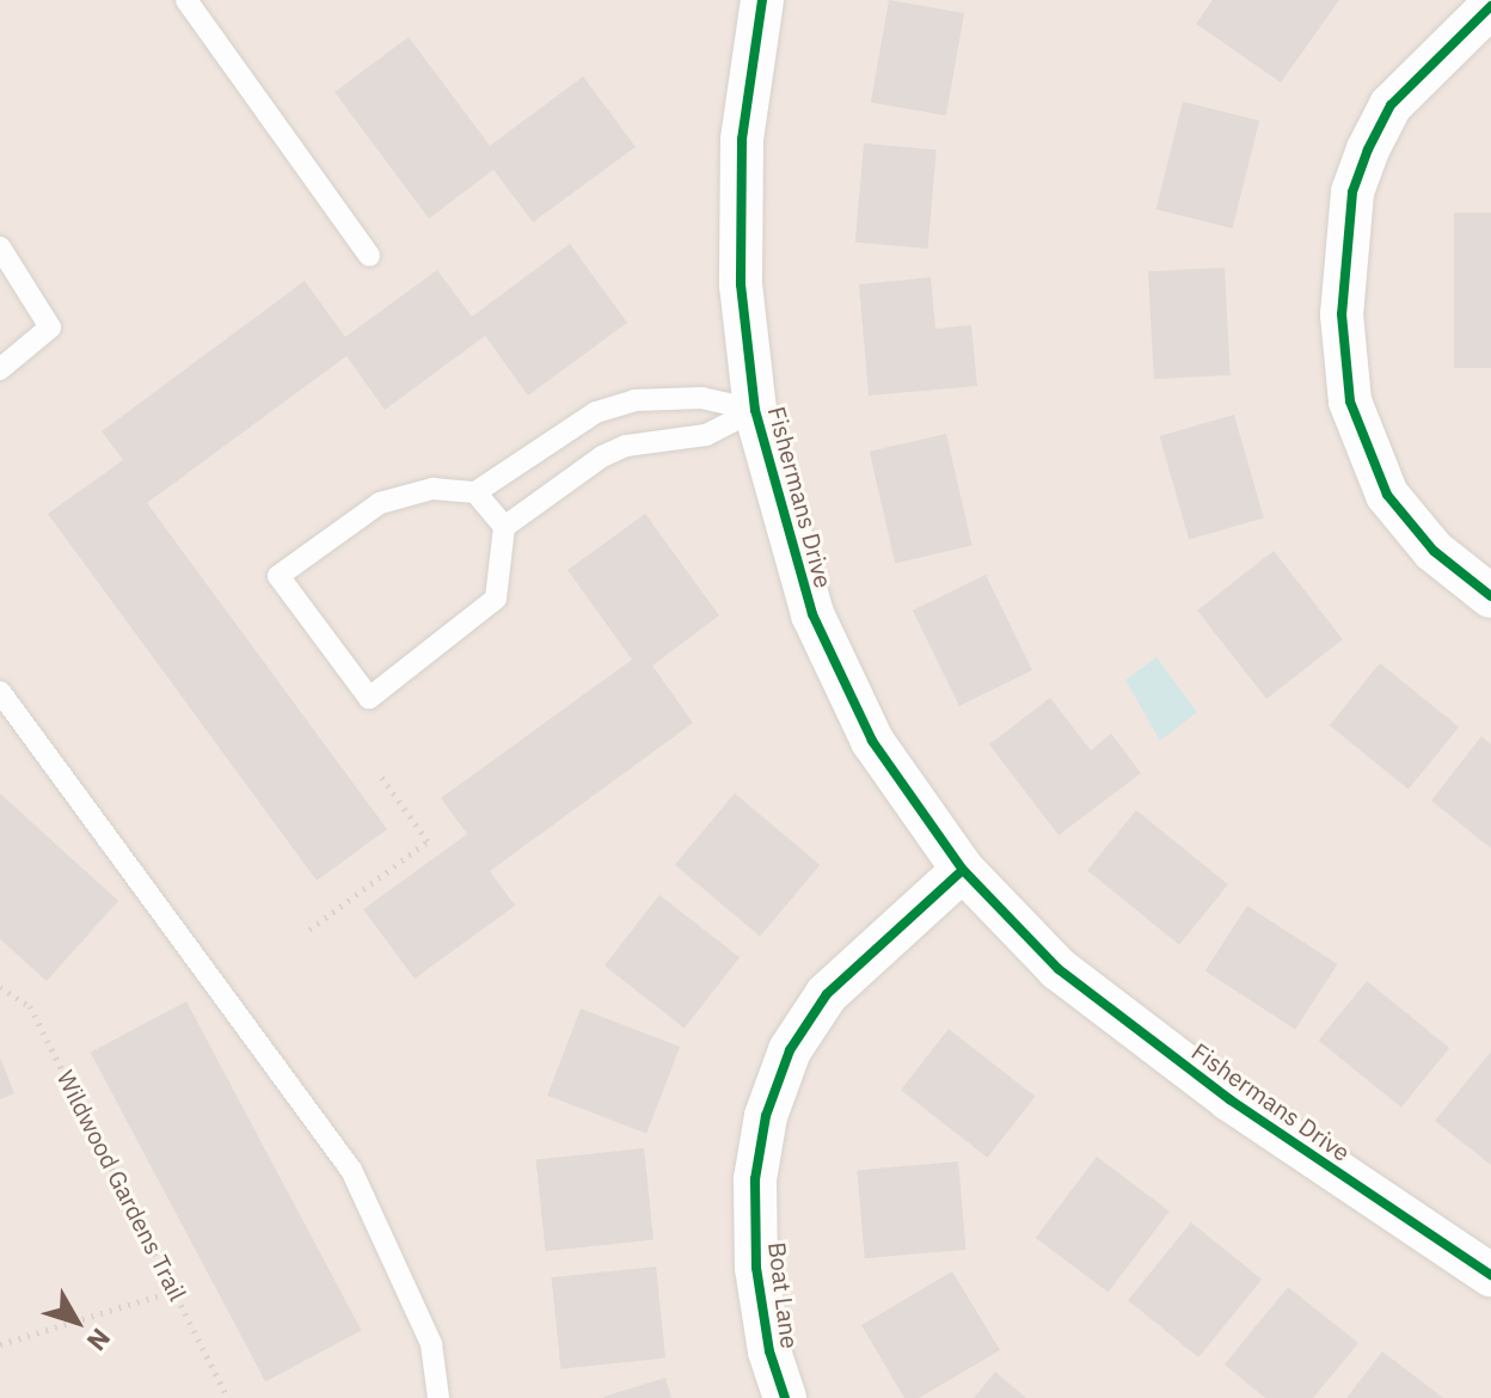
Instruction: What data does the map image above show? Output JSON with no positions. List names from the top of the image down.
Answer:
{
  "streets": {
    "street": ["Fishermans Drive", "Boat Lane"],
    "path": ["Wildwood Gardens Trail"]
  },
  "crossings": [
    ["Fishermans Drive", "Boat Lane"]
  ],
  "north": "bottom right"
}
